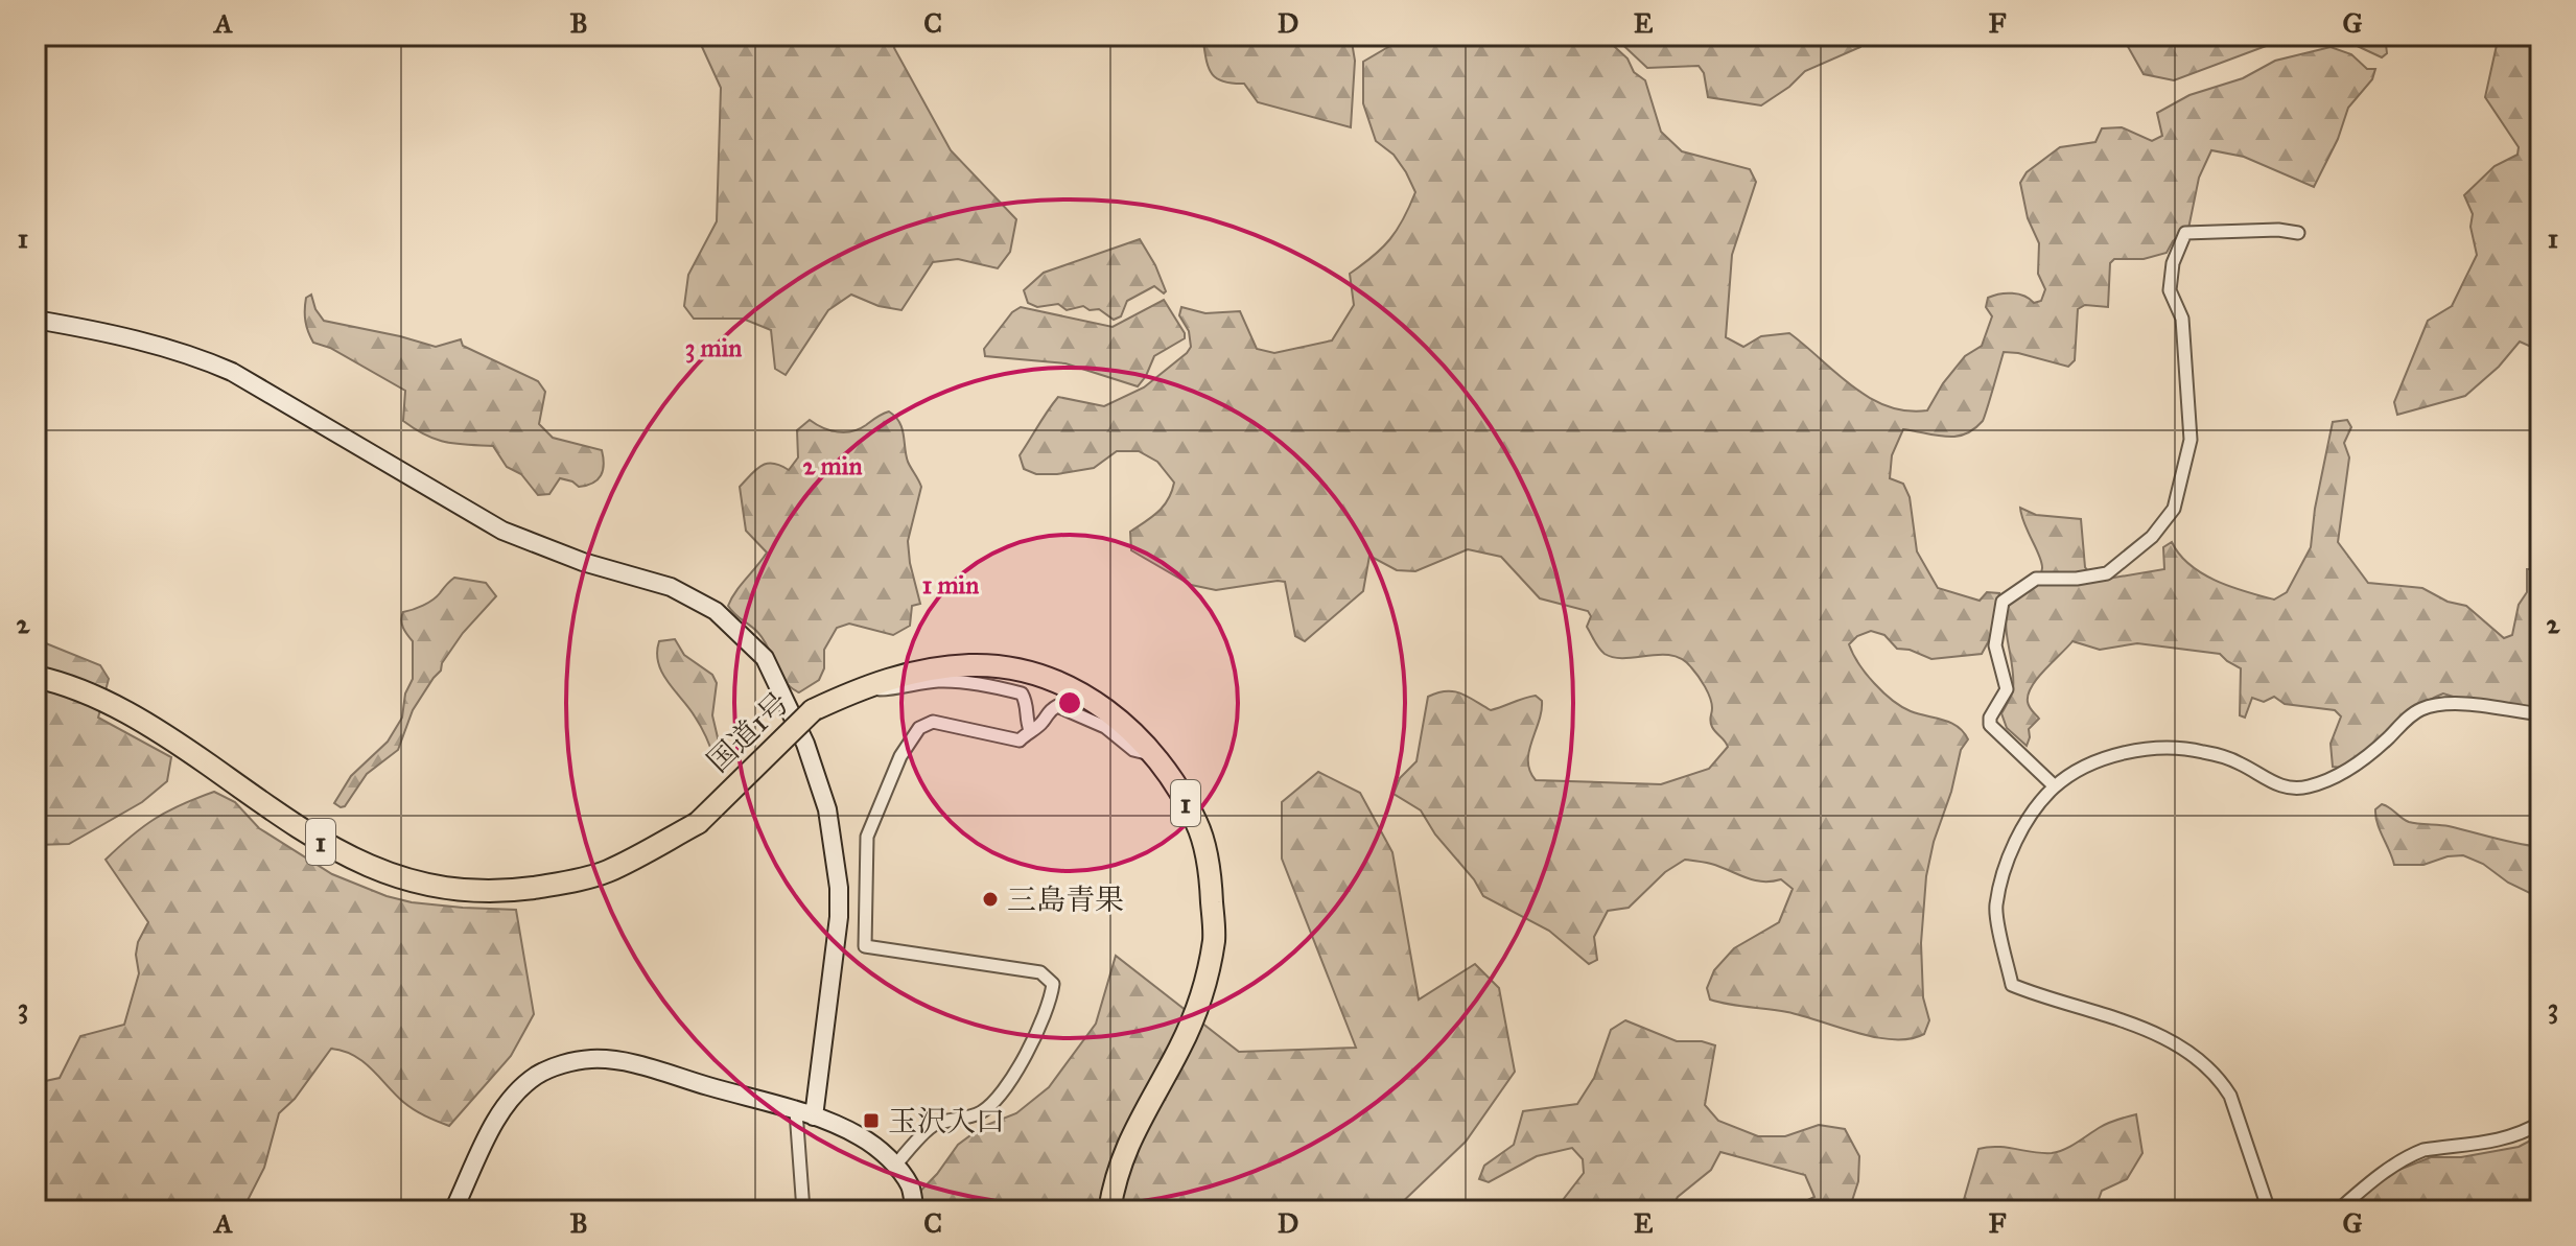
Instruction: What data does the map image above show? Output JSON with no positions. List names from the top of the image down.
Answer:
{
  "streets": {
    "highway": ["国道1号", "1"]
  },
  "places": {
    "other": ["三島青果"],
    "transit": ["玉沢入口"]
  },
  "grid": {
    "columns": [
      "A",
      "B",
      "C",
      "D",
      "E",
      "F",
      "G"
    ],
    "rows": ["1", "2", "3"]
  },
  "rings": ["3 min", "2 min", "1 min"]
}
